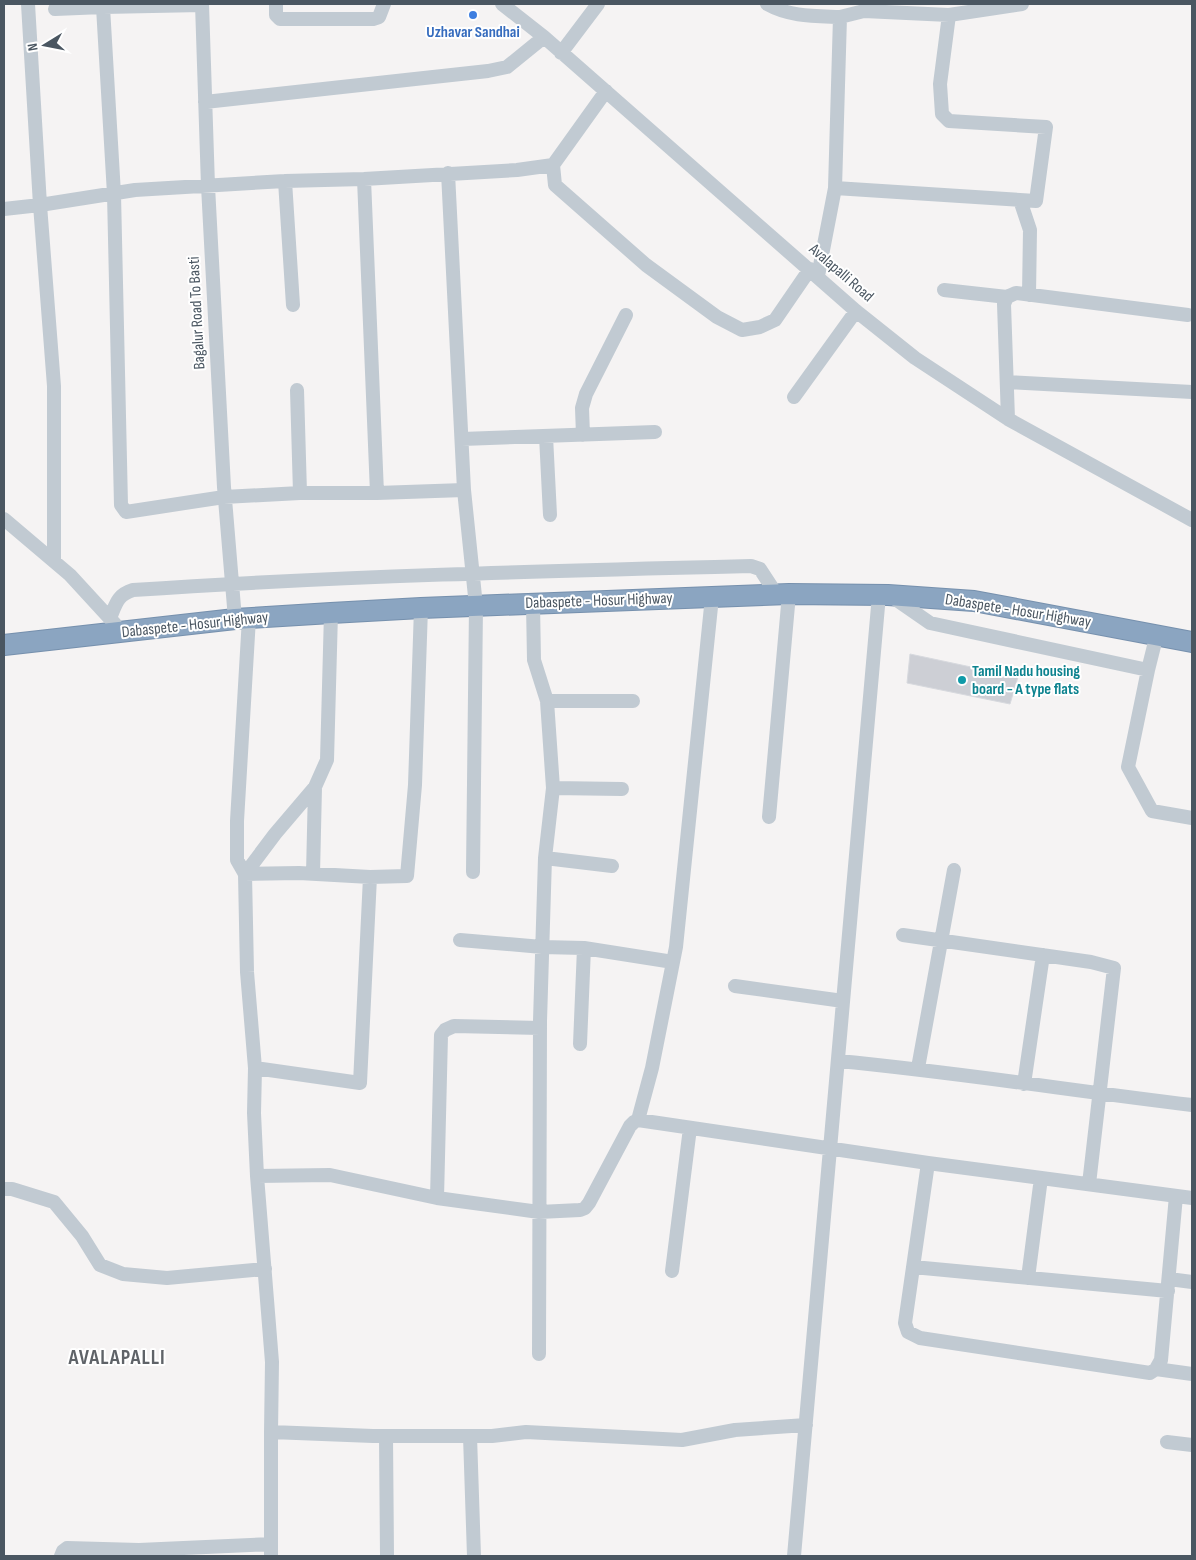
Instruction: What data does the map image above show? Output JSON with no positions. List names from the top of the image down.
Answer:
{
  "streets": {
    "highway": ["Dabaspete - Hosur Highway"],
    "street": ["Avalapalli Road", "Bagalur Road To Basti"]
  },
  "crossings": [
    ["Bagalur Road To Basti", "Dabaspete - Hosur Highway"]
  ],
  "districts": ["AVALAPALLI"],
  "places": ["Uzhavar Sandhai", "Tamil Nadu housing board - A type flats"],
  "north": "left"
}
